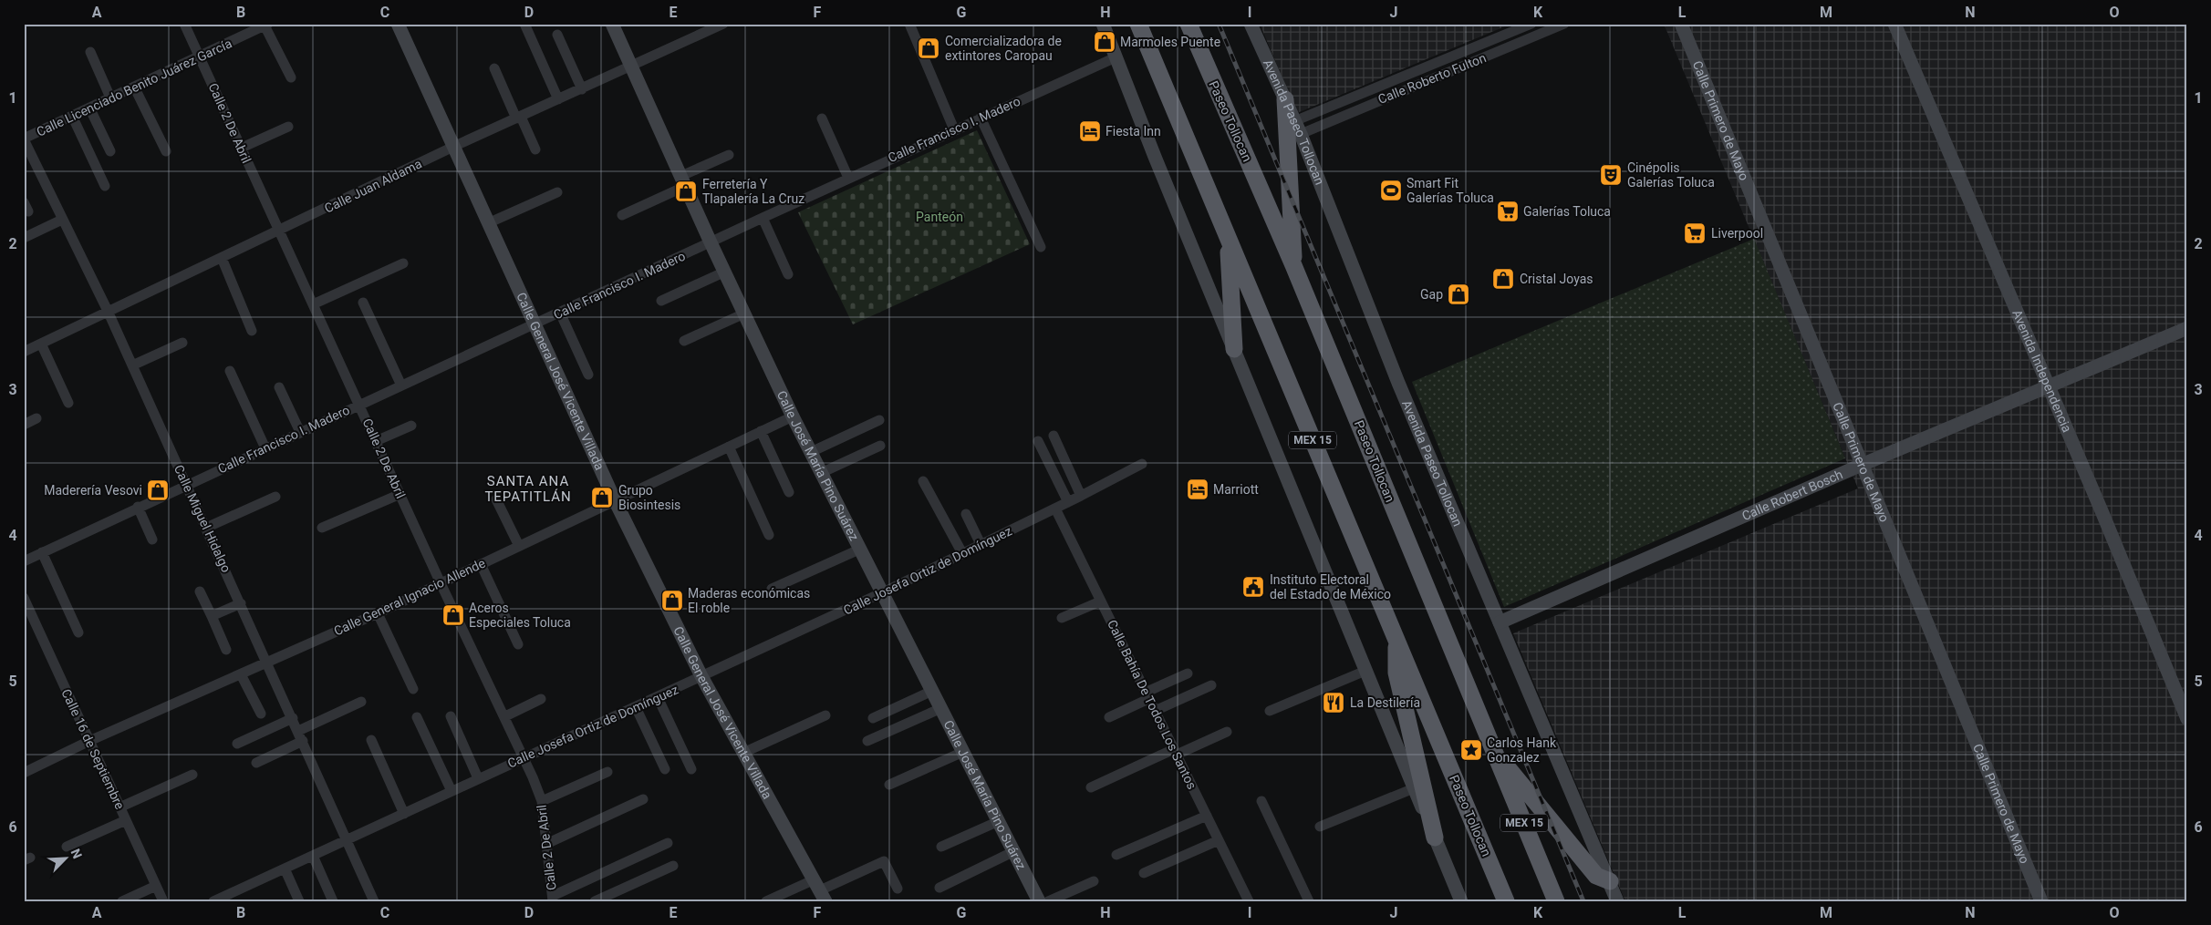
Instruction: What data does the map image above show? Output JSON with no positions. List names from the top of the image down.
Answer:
{
  "streets": {
    "highway": ["Paseo Tollocan", "MEX 15"],
    "main road": [
      "Avenida Paseo Tollocan",
      "Calle Primero de Mayo",
      "Avenida Independencia",
      "Calle General José Vicente Villada",
      "Calle José María Pino Suárez",
      "Calle Robert Bosch"
    ],
    "street": [
      "Calle Roberto Fulton",
      "Calle Licenciado Benito Juárez García",
      "Calle 2 De Abril",
      "Calle Francisco I. Madero",
      "Calle Juan Aldama",
      "Calle Miguel Hidalgo",
      "Calle Josefa Ortiz de Domínguez",
      "Calle General Ignacio Allende",
      "Calle Bahía De Todos Los Santos",
      "Calle 16 de Septiembre"
    ]
  },
  "crossings": [
    ["Calle Roberto Fulton", "Avenida Paseo Tollocan"],
    ["Calle Licenciado Benito Juárez García", "Calle 2 De Abril"],
    ["Calle Licenciado Benito Juárez García", "Calle Miguel Hidalgo"],
    ["Avenida Paseo Tollocan", "Calle Robert Bosch"],
    ["Calle Primero de Mayo", "Calle Robert Bosch"],
    ["Calle 2 De Abril", "Calle Francisco I. Madero"],
    ["Calle 2 De Abril", "Calle Juan Aldama"],
    ["Calle 2 De Abril", "Calle Josefa Ortiz de Domínguez"],
    ["Calle 2 De Abril", "Calle General Ignacio Allende"],
    ["Calle Francisco I. Madero", "Calle General José Vicente Villada"],
    ["Calle Francisco I. Madero", "Calle José María Pino Suárez"],
    ["Calle Francisco I. Madero", "Calle Miguel Hidalgo"],
    ["Calle Juan Aldama", "Calle General José Vicente Villada"],
    ["Calle Juan Aldama", "Calle José María Pino Suárez"],
    ["Calle Juan Aldama", "Calle Miguel Hidalgo"],
    ["Avenida Independencia", "Calle Robert Bosch"],
    ["Calle General José Vicente Villada", "Calle Josefa Ortiz de Domínguez"],
    ["Calle General José Vicente Villada", "Calle General Ignacio Allende"],
    ["Calle José María Pino Suárez", "Calle Josefa Ortiz de Domínguez"],
    ["Calle José María Pino Suárez", "Calle General Ignacio Allende"],
    ["Calle Miguel Hidalgo", "Calle Josefa Ortiz de Domínguez"],
    ["Calle Miguel Hidalgo", "Calle General Ignacio Allende"],
    ["Calle Josefa Ortiz de Domínguez", "Calle Bahía De Todos Los Santos"],
    ["Calle General Ignacio Allende", "Calle 16 de Septiembre"]
  ],
  "districts": ["SANTA ANA TEPATITLÁN"],
  "parks": ["Panteón"],
  "places": {
    "shop": [
      "Marmoles Puente",
      "Comercializadora de extintores Caropau",
      "Ferretería Y Tlapalería La Cruz",
      "Cristal Joyas",
      "Gap",
      "Maderería Vesovi",
      "Grupo Biosintesis",
      "Maderas económicas El roble",
      "Aceros Especiales Toluca"
    ],
    "hotel": ["Fiesta Inn", "Marriott"],
    "theatre": ["Cinépolis Galerías Toluca"],
    "sports": ["Smart Fit Galerías Toluca"],
    "supermarket": ["Galerías Toluca", "Liverpool"],
    "public building": ["Instituto Electoral del Estado de México"],
    "restaurant": ["La Destilería"],
    "place": ["Carlos Hank Gonzalez"]
  },
  "north": "top right",
  "grid": {
    "columns": [
      "A",
      "B",
      "C",
      "D",
      "E",
      "F",
      "G",
      "H",
      "I",
      "J",
      "K",
      "L",
      "M",
      "N",
      "O"
    ],
    "rows": [
      "1",
      "2",
      "3",
      "4",
      "5",
      "6"
    ]
  }
}
